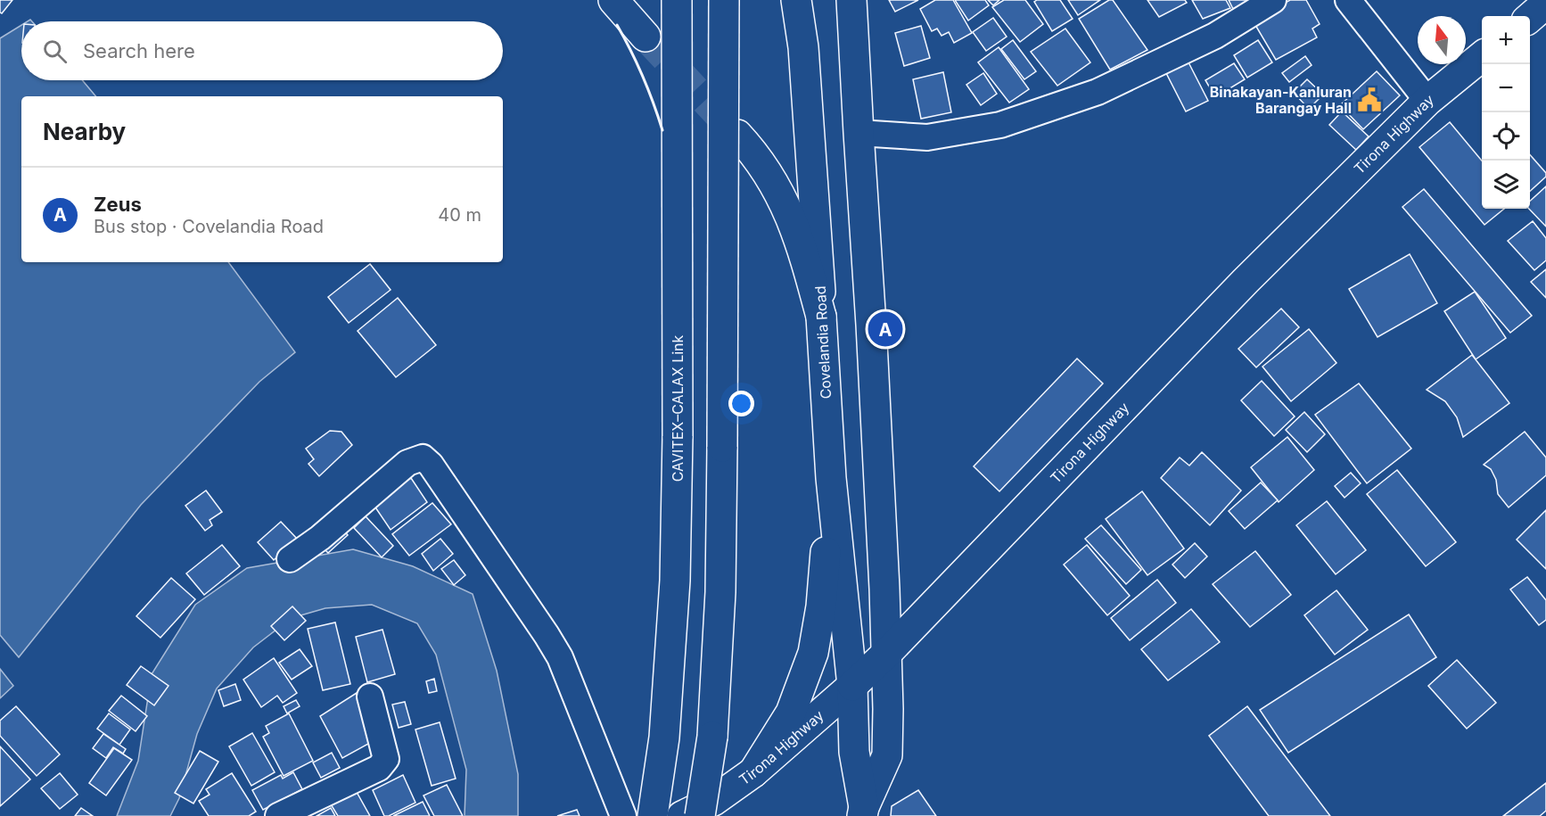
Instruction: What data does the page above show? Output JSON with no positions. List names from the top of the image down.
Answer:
{
  "streets": {
    "main road": ["Tirona Highway", "Covelandia Road", "CAVITEX–CALAX Link"]
  },
  "crossings": [
    ["Tirona Highway", "Covelandia Road"]
  ],
  "places": {
    "public building": ["Binakayan-Kanluran Barangay Hall"]
  },
  "north": "top",
  "page": {
    "map_buttons": ["+", "−"],
    "search": "Search here",
    "heading": "Nearby",
    "list": [
      {
        "mark": "A",
        "name": "Zeus",
        "note": "Bus stop · Covelandia Road",
        "value": "40 m"
      }
    ],
    "pins": "A"
  }
}
